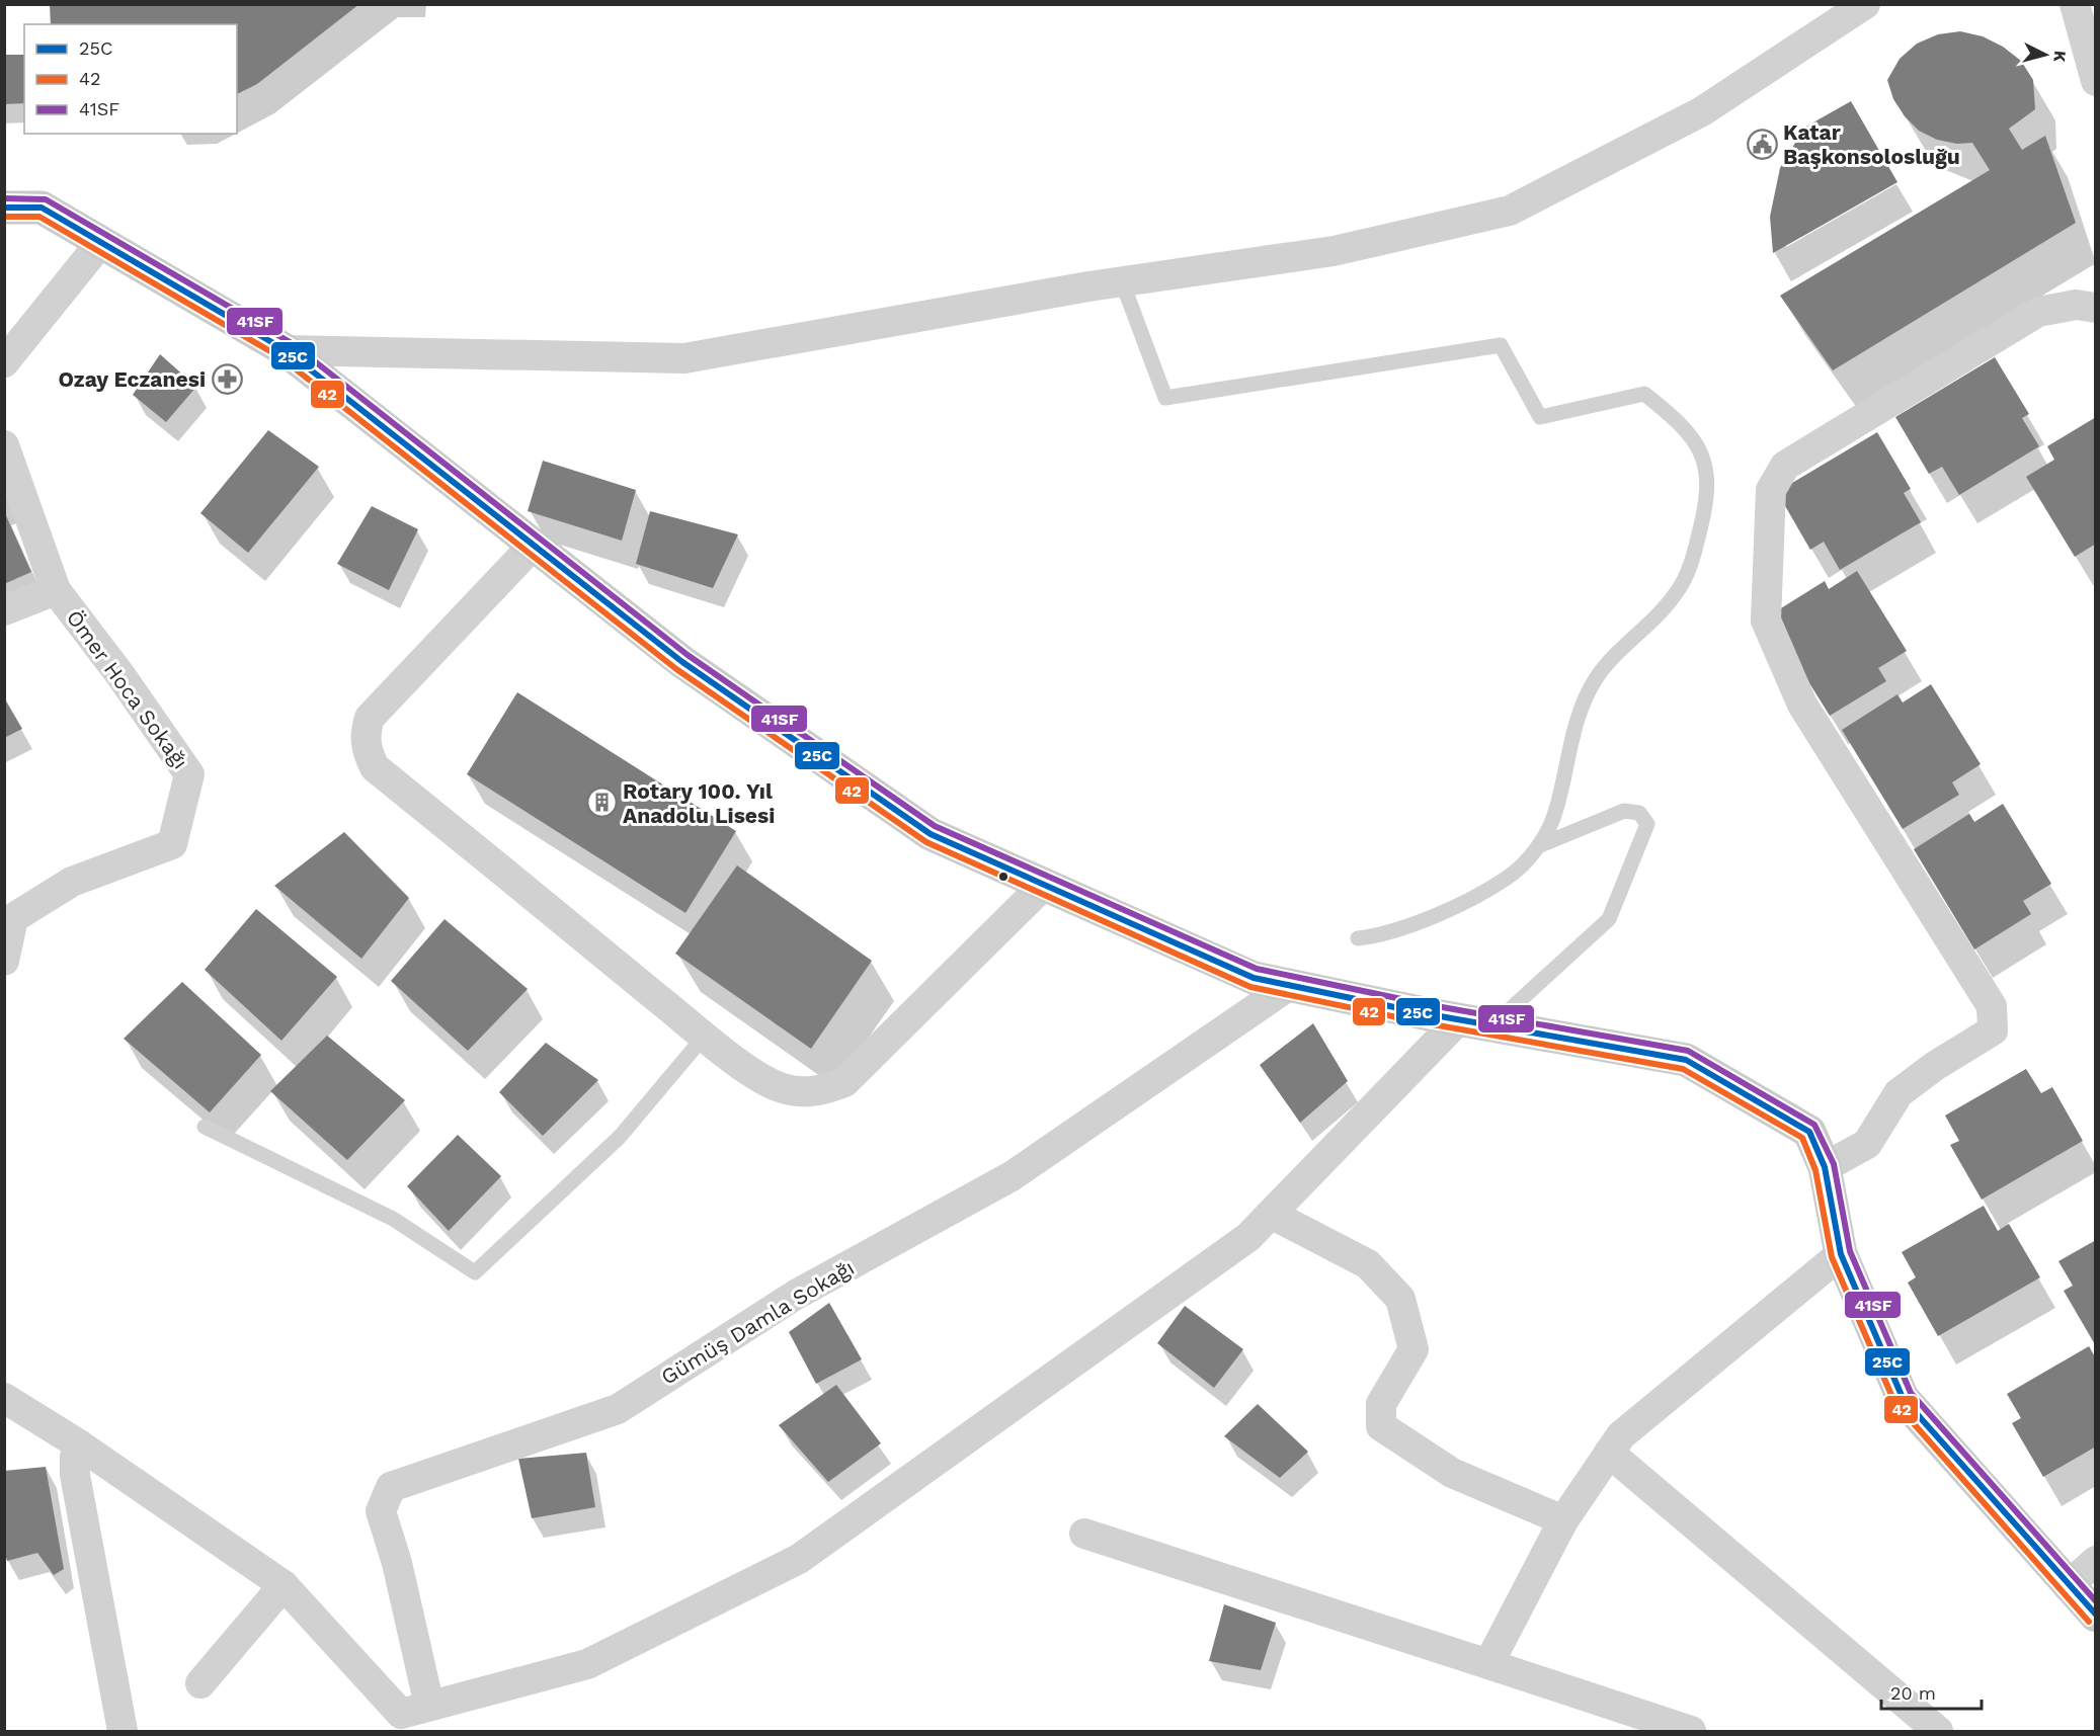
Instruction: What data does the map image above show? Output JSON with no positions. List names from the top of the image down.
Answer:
{
  "streets": {
    "street": ["Ömer Hoca Sokağı", "Gümüş Damla Sokağı"]
  },
  "places": {
    "public building": ["Katar Başkonsolosluğu"],
    "pharmacy": ["Ozay Eczanesi"],
    "building": ["Rotary 100. Yıl Anadolu Lisesi"]
  },
  "lines": ["transit line 41SF", "transit line 25C", "transit line 42"],
  "legend": ["25C", "42", "41SF"],
  "scale_bar": "20 m",
  "north": "right"
}
